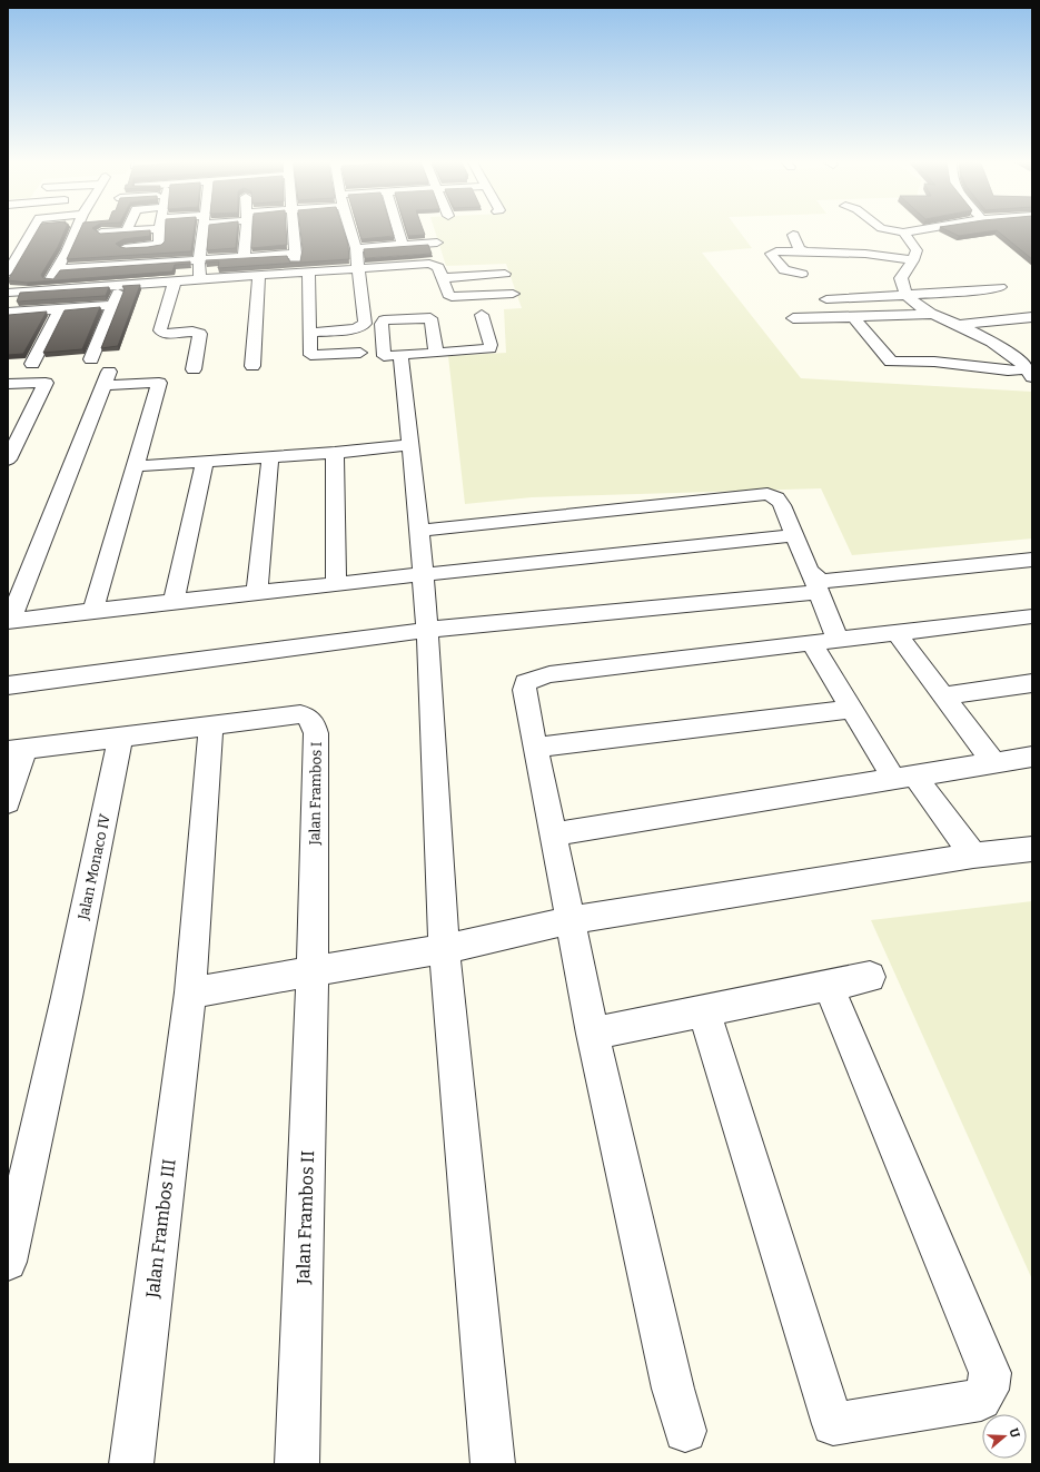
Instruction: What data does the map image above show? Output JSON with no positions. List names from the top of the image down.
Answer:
{
  "streets": {
    "street": [
      "Jalan Frambos I",
      "Jalan Monaco IV",
      "Jalan Frambos II",
      "Jalan Frambos III"
    ]
  },
  "crossings": [
    ["Jalan Frambos I", "Jalan Frambos II"],
    ["Jalan Frambos I", "Jalan Frambos III"]
  ],
  "north": "right"
}
